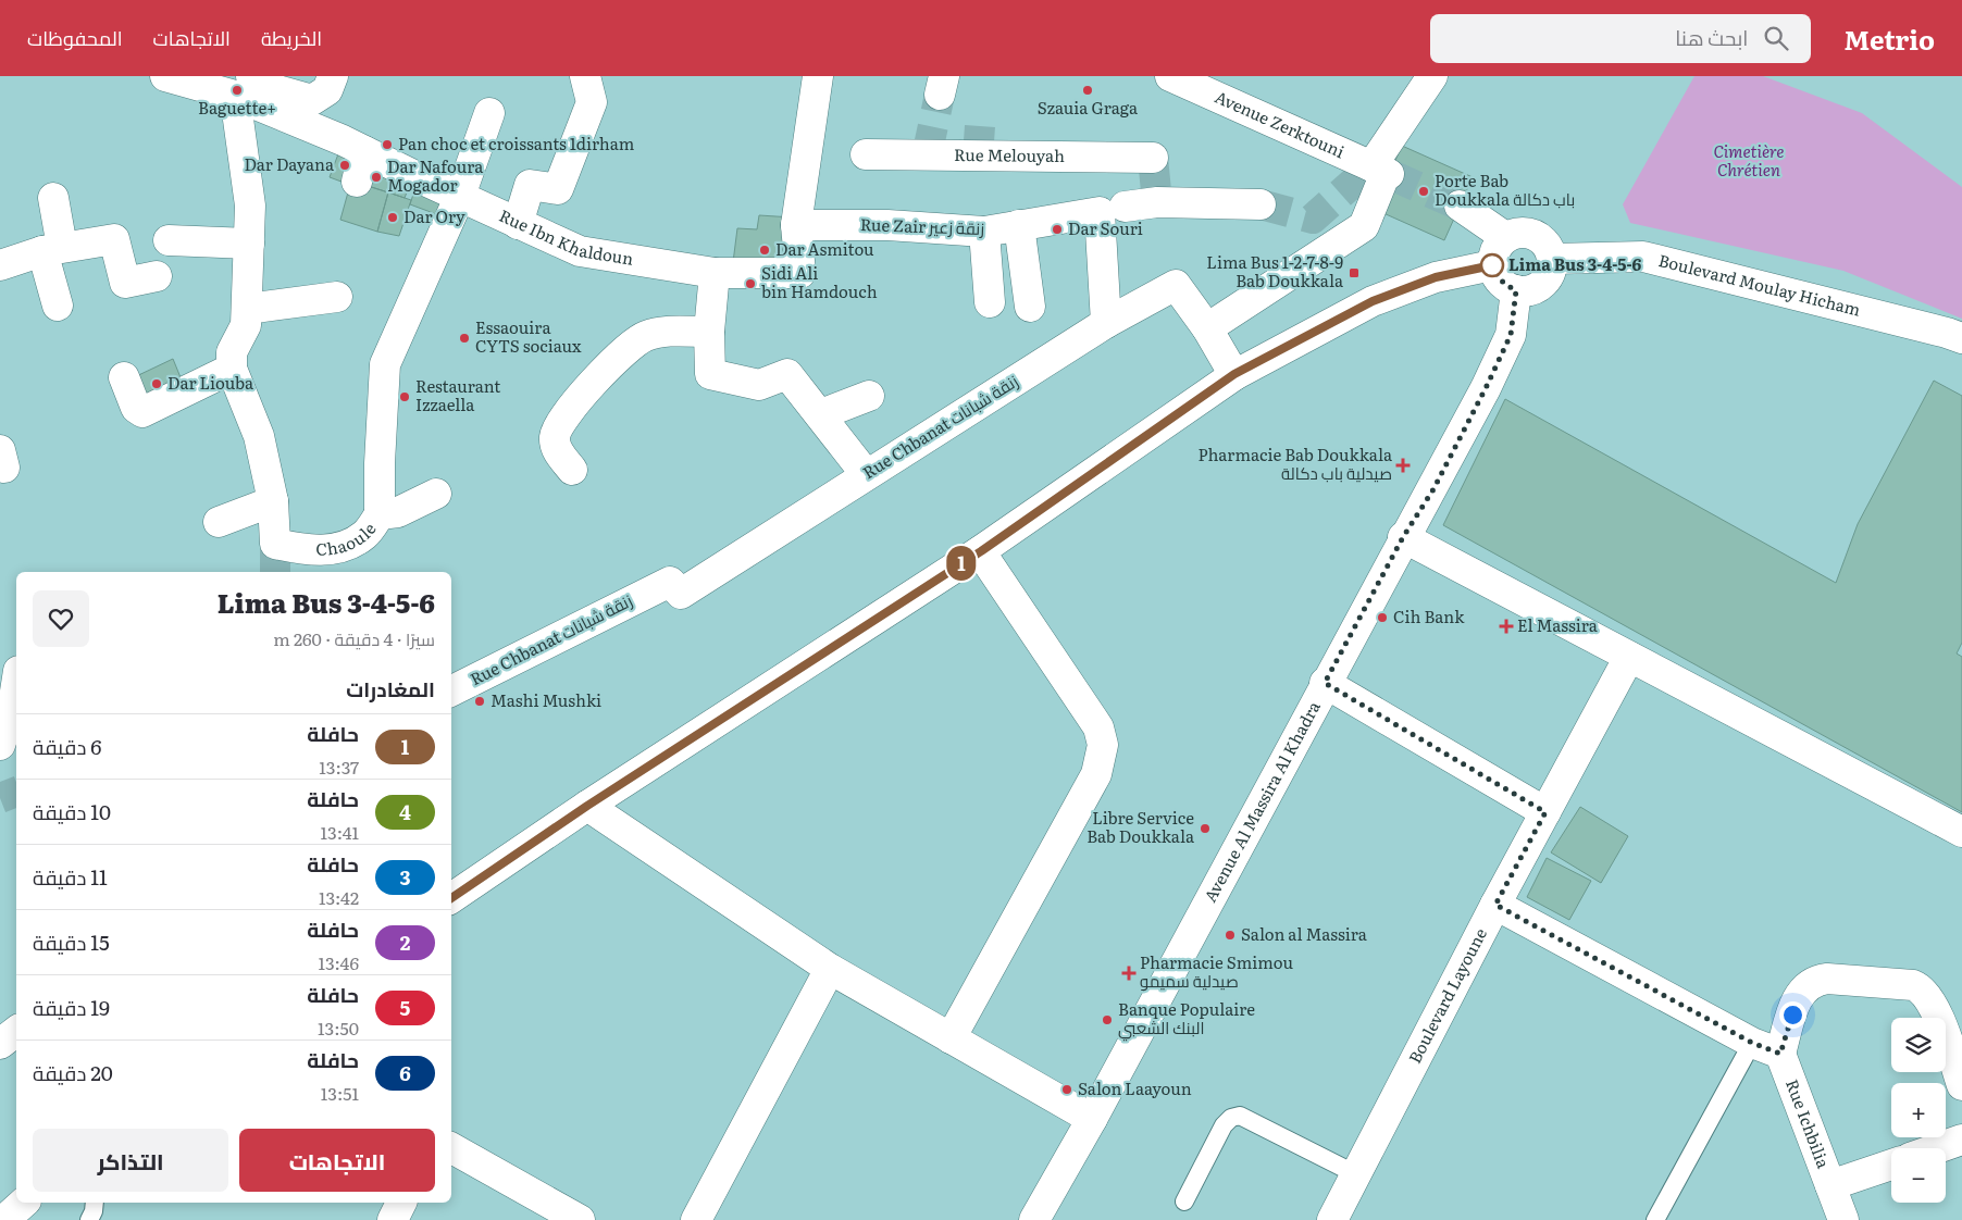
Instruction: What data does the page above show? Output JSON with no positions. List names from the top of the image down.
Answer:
{
  "streets": {
    "street": [
      "Avenue Zerktouni",
      "Rue Melouyah",
      "Rue Zair زنقة زعير",
      "Rue Ibn Khaldoun",
      "Boulevard Moulay Hicham",
      "Rue Chbanat زنقة شبانات",
      "Chaoule",
      "Avenue Al Massira Al Khadra",
      "Boulevard Layoune",
      "Rue Ichbilia"
    ]
  },
  "crossings": [
    ["Rue Zair زنقة زعير", "Rue Ibn Khaldoun"],
    ["Rue Zair زنقة زعير", "Rue Chbanat زنقة شبانات"],
    ["Boulevard Moulay Hicham", "Avenue Al Massira Al Khadra"]
  ],
  "parks": ["Cimetière Chrétien"],
  "places": {
    "other": [
      "Baguette+",
      "Szauia Graga",
      "Pan choc et croissants 1dirham",
      "Dar Dayana",
      "Dar Nafoura Mogador",
      "Porte Bab Doukkala باب دكالة",
      "Dar Ory",
      "Dar Souri",
      "Dar Asmitou",
      "Lima Bus 3-4-5-6",
      "Sidi Ali bin Hamdouch",
      "Essaouira CYTS sociaux",
      "Dar Liouba",
      "Restaurant Izzaella",
      "Cih Bank",
      "Mashi Mushki",
      "Libre Service Bab Doukkala",
      "Salon al Massira",
      "Banque Populaire البنك الشعبي",
      "Salon Laayoun"
    ],
    "transit": ["Lima Bus 1-2-7-8-9 Bab Doukkala"],
    "health": ["Pharmacie Bab Doukkala صيدلية باب دكالة", "El Massira", "Pharmacie Smimou صيدلية سميمو"]
  },
  "lines": ["bus line 1"],
  "page": {
    "header": "Metrio",
    "search": "ابحث هنا",
    "nav": ["الخريطة", "الاتجاهات", "المحفوظات"],
    "on_map": "1",
    "heading": [
      ["Lima Bus 3-4-5-6", "سيرًا · 4 دقيقة · 260 m"],
      "المغادرات"
    ],
    "list": [
      {
        "mark": "1",
        "name": "حافلة",
        "note": "13:37",
        "value": "6 دقيقة"
      },
      {
        "mark": "4",
        "name": "حافلة",
        "note": "13:41",
        "value": "10 دقيقة"
      },
      {
        "mark": "3",
        "name": "حافلة",
        "note": "13:42",
        "value": "11 دقيقة"
      },
      {
        "mark": "2",
        "name": "حافلة",
        "note": "13:46",
        "value": "15 دقيقة"
      },
      {
        "mark": "5",
        "name": "حافلة",
        "note": "13:50",
        "value": "19 دقيقة"
      },
      {
        "mark": "6",
        "name": "حافلة",
        "note": "13:51",
        "value": "20 دقيقة"
      }
    ],
    "map_buttons": ["+", "−"],
    "buttons": ["الاتجاهات", "التذاكر"]
  }
}
